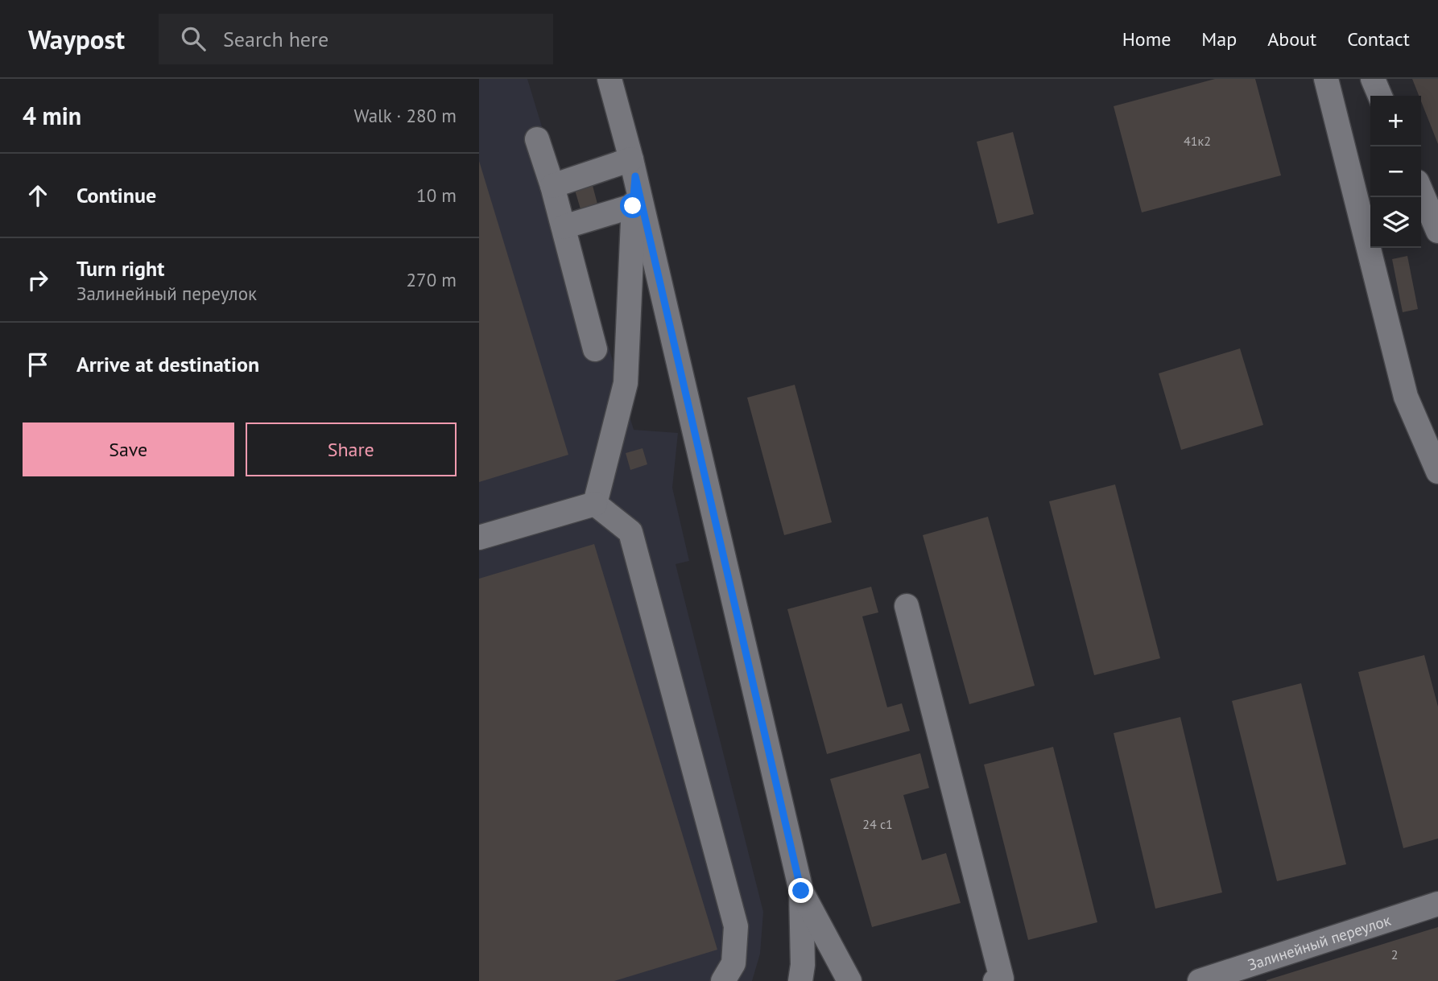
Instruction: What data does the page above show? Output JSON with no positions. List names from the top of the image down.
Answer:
{
  "streets": {
    "street": ["Залинейный переулок"]
  },
  "house_numbers": ["41к2", "24 с1", "2"],
  "page": {
    "header": "Waypost",
    "search": "Search here",
    "nav": [
      "Home",
      "Map",
      "About",
      "Contact"
    ],
    "heading": ["4 min", "Walk · 280 m"],
    "map_buttons": ["+", "−"],
    "list": [
      ["Continue", "10 m"],
      ["Turn right", "Залинейный переулок", "270 m"],
      "Arrive at destination"
    ],
    "buttons": ["Save", "Share"]
  }
}
